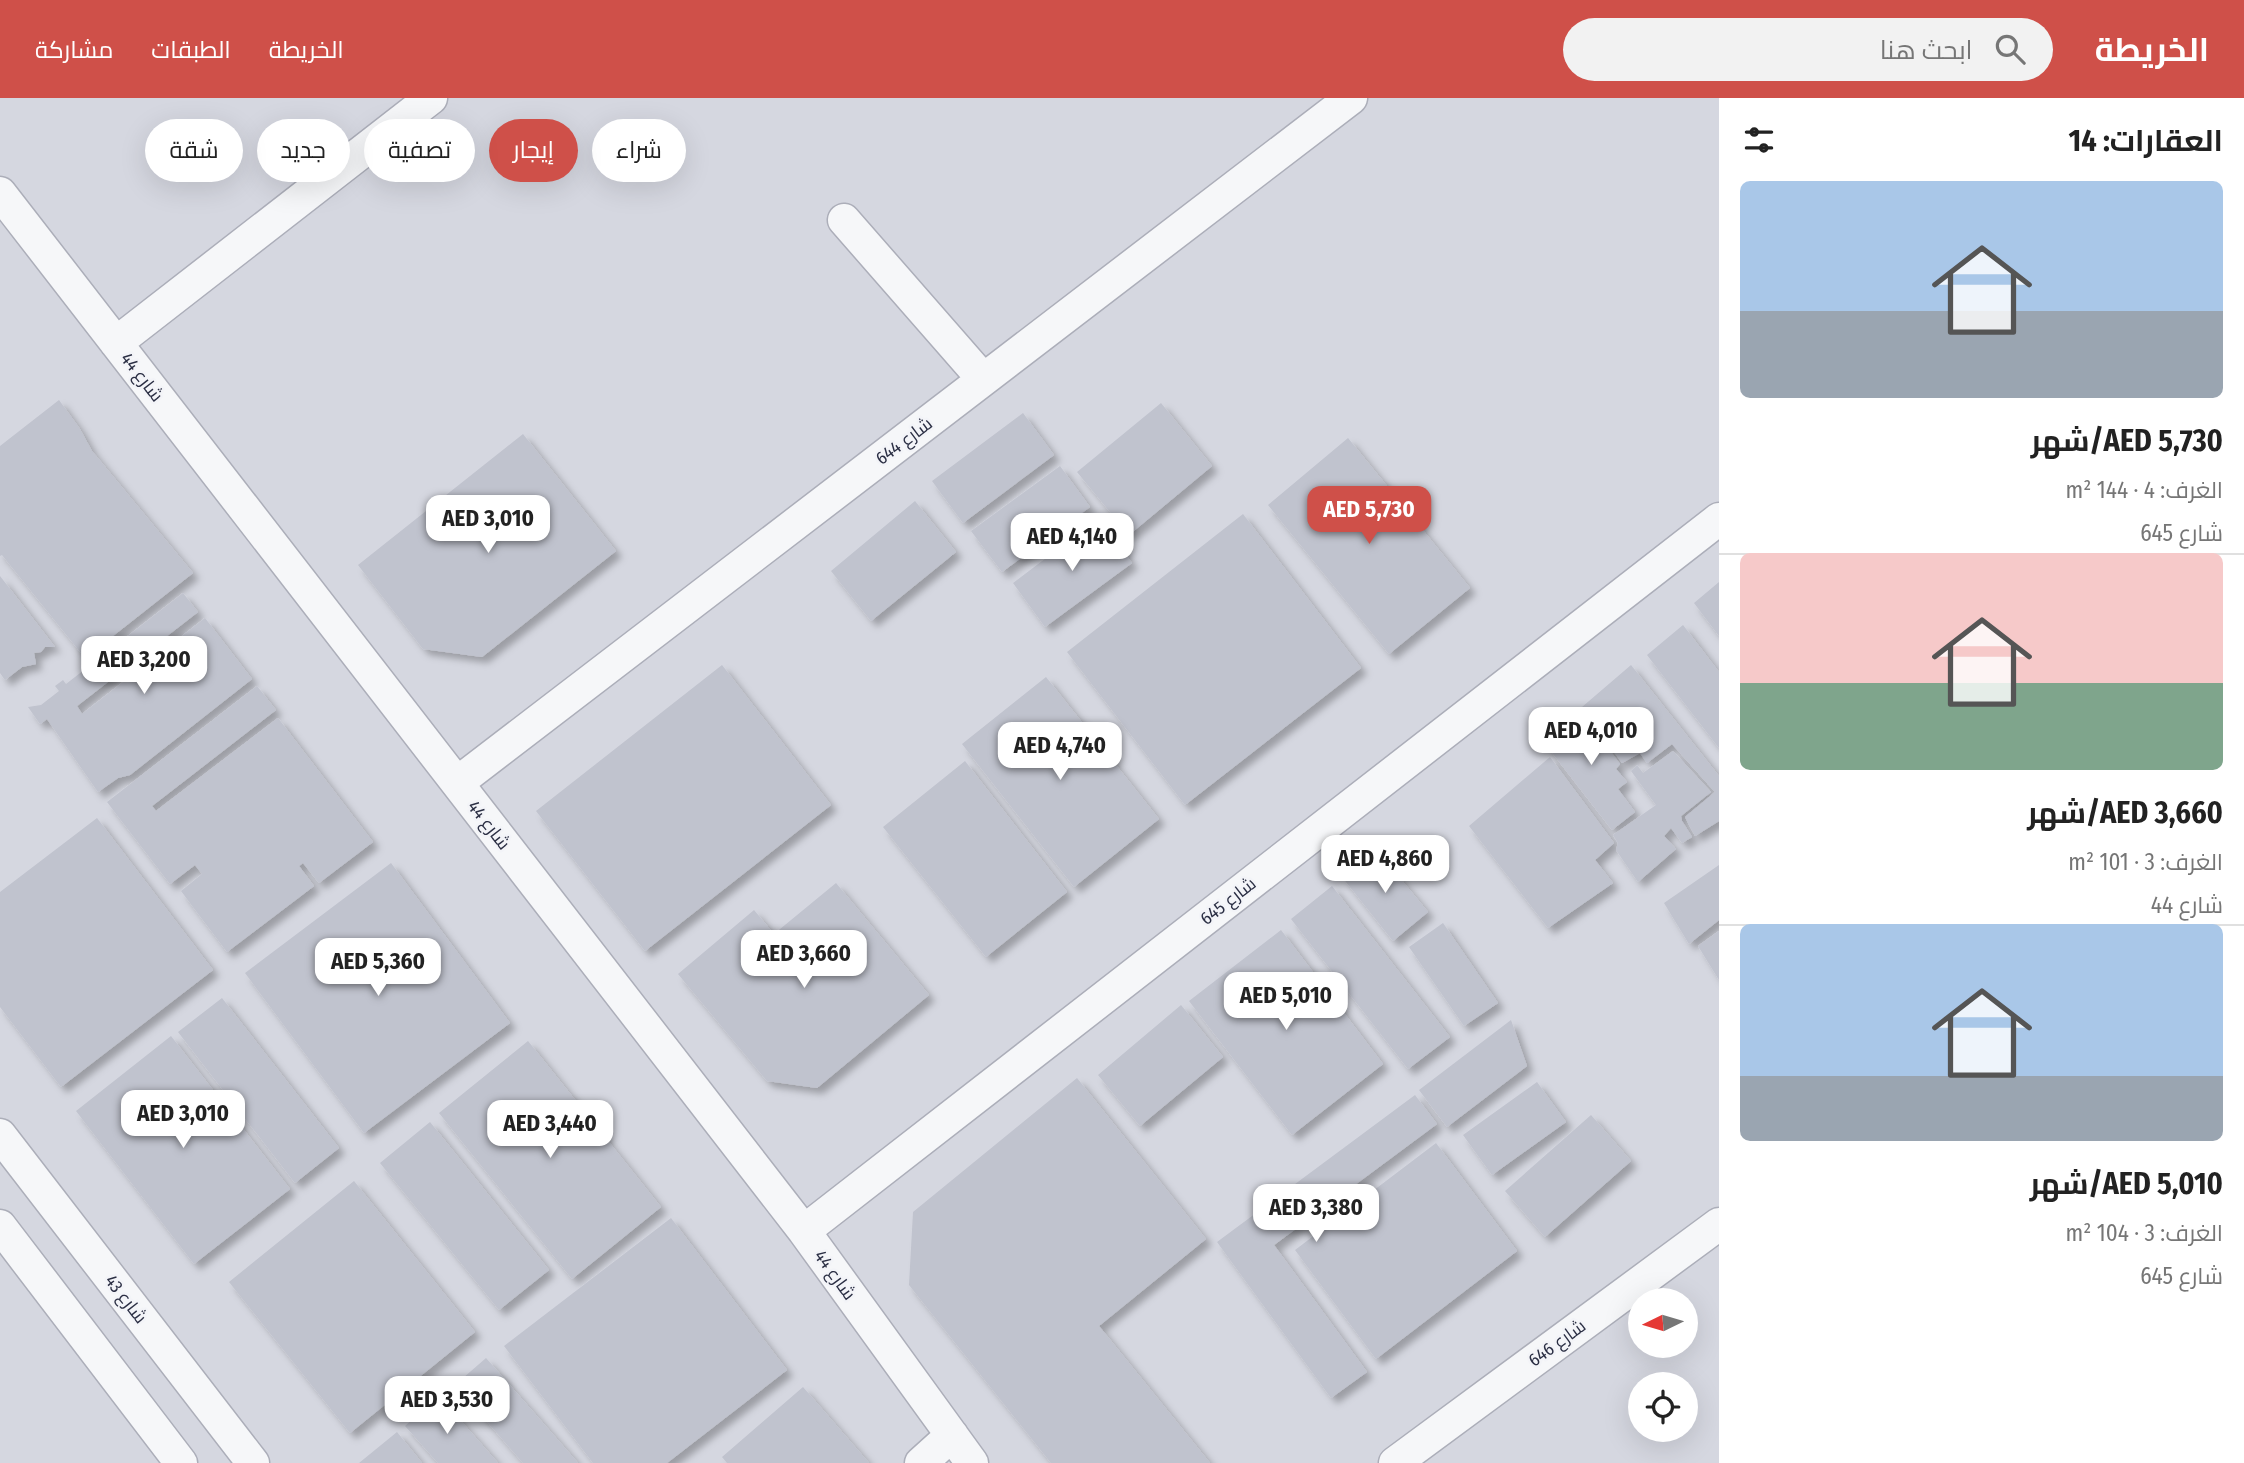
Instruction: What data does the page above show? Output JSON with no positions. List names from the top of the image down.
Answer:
{
  "streets": {
    "street": [
      "شارع 44",
      "شارع 644",
      "شارع 645",
      "شارع 43",
      "شارع 646"
    ]
  },
  "crossings": [
    ["شارع 44", "شارع 644"],
    ["شارع 44", "شارع 645"]
  ],
  "north": "left",
  "page": {
    "header": "الخريطة",
    "search": "ابحث هنا",
    "nav": ["الخريطة", "الطبقات", "مشاركة"],
    "heading": "العقارات: 14",
    "chip": [
      "شراء",
      "إيجار",
      "تصفية",
      "جديد",
      "شقة"
    ],
    "list": [
      {
        "name": "AED 5,730/شهر",
        "note": "الغرف: 4 · 144 m² · شارع 645"
      },
      {
        "name": "AED 3,660/شهر",
        "note": "الغرف: 3 · 101 m² · شارع 44"
      },
      {
        "name": "AED 5,010/شهر",
        "note": "الغرف: 3 · 104 m² · شارع 645"
      }
    ],
    "price": [
      "AED 5,730",
      "AED 3,010",
      "AED 4,140",
      "AED 3,200",
      "AED 4,010",
      "AED 4,740",
      "AED 4,860",
      "AED 3,660",
      "AED 5,360",
      "AED 5,010",
      "AED 3,010",
      "AED 3,440",
      "AED 3,380",
      "AED 3,530"
    ]
  }
}
